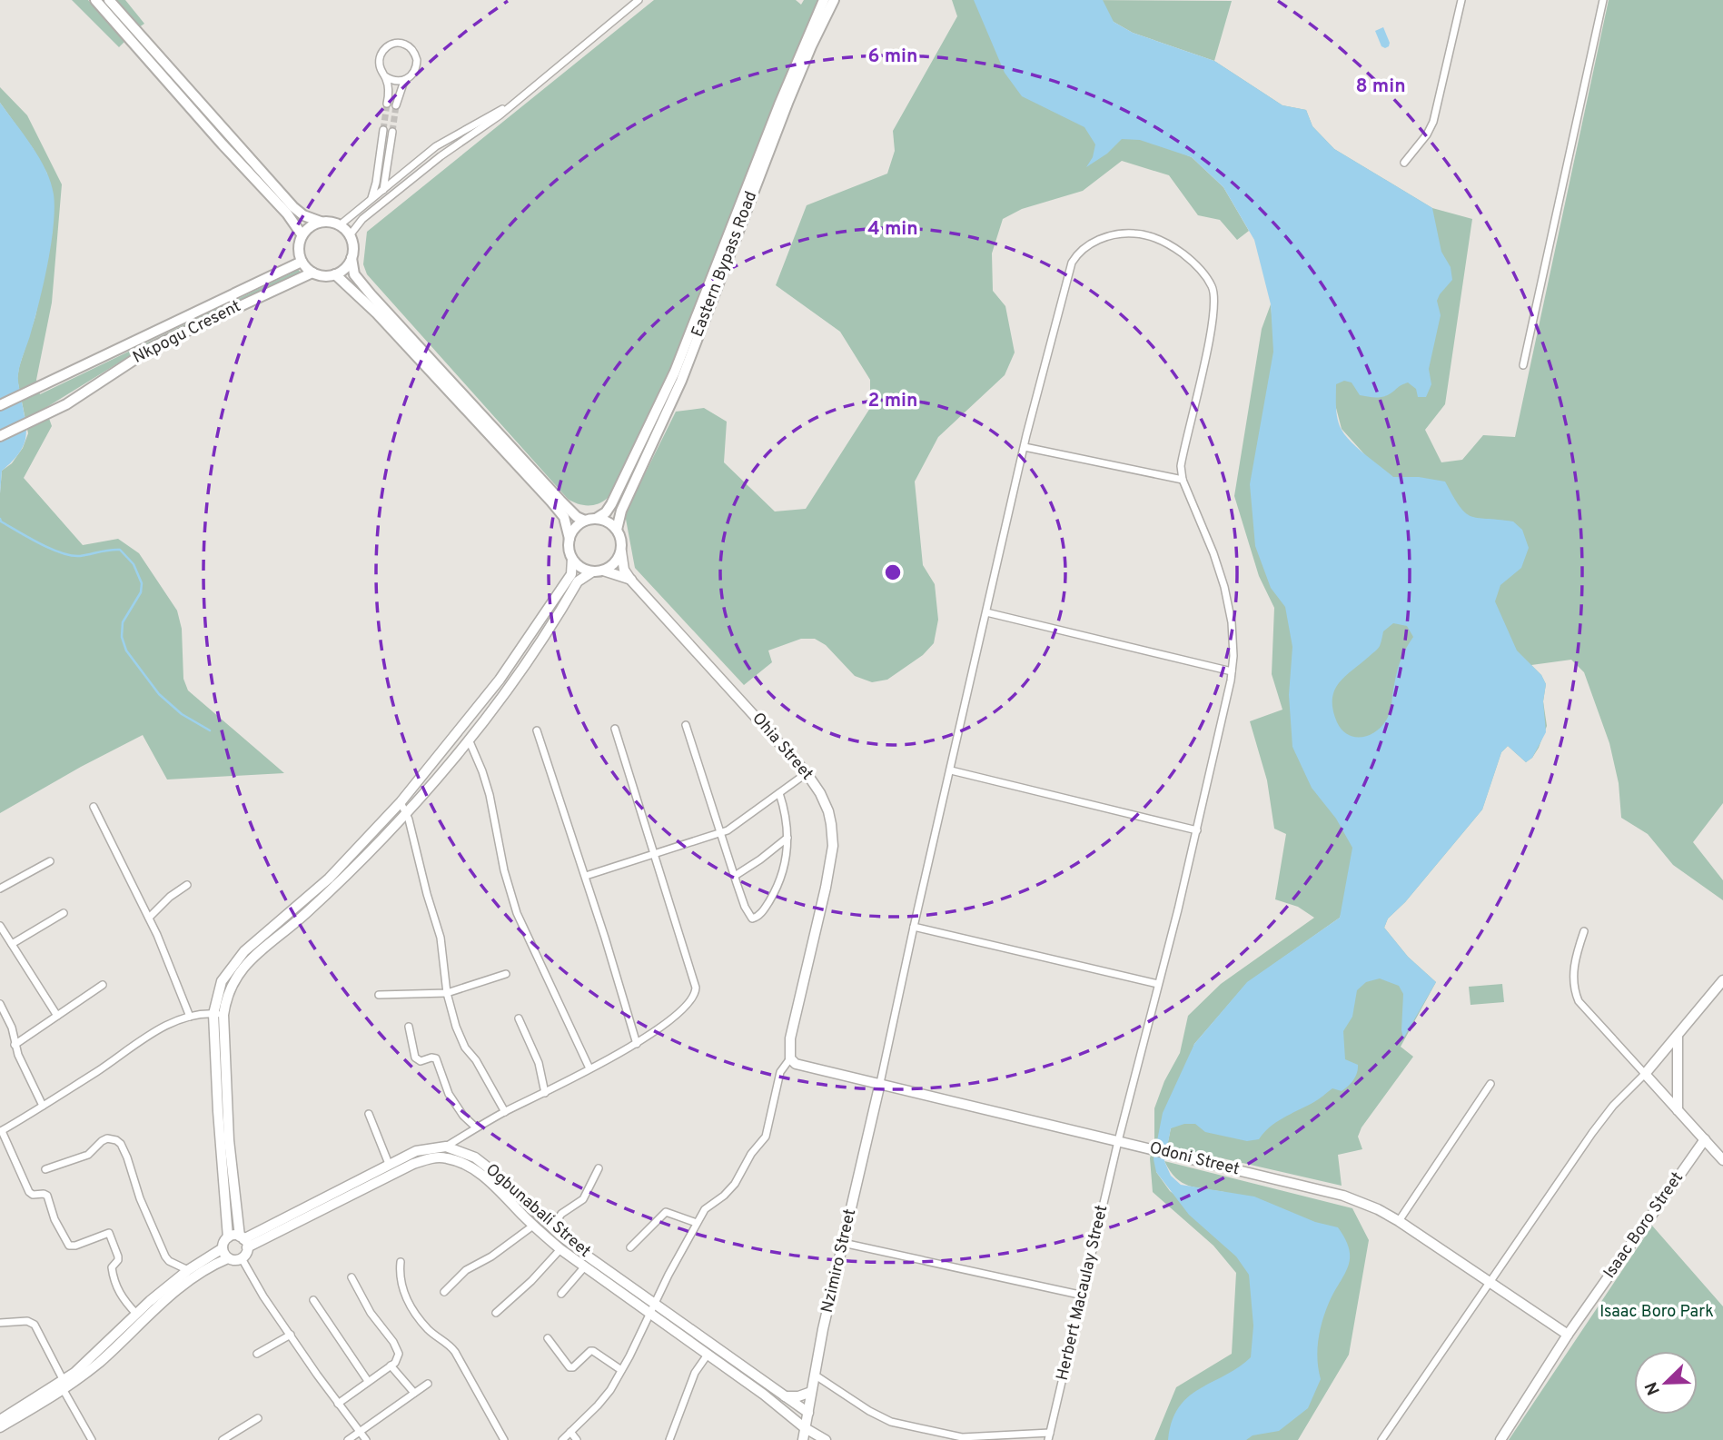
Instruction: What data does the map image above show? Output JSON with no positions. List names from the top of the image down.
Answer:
{
  "streets": {
    "main road": ["Eastern Bypass Road", "Nkpogu Cresent"],
    "street": [
      "Ohia Street",
      "Odoni Street",
      "Ogbunabali Street",
      "Isaac Boro Street",
      "Nzimiro Street",
      "Herbert Macaulay Street"
    ]
  },
  "crossings": [
    ["Eastern Bypass Road", "Ohia Street"],
    ["Ohia Street", "Odoni Street"],
    ["Odoni Street", "Isaac Boro Street"],
    ["Odoni Street", "Nzimiro Street"],
    ["Odoni Street", "Herbert Macaulay Street"],
    ["Ogbunabali Street", "Nzimiro Street"]
  ],
  "parks": ["Isaac Boro Park"],
  "north": "bottom left",
  "rings": [
    "6 min",
    "8 min",
    "4 min",
    "2 min"
  ]
}
